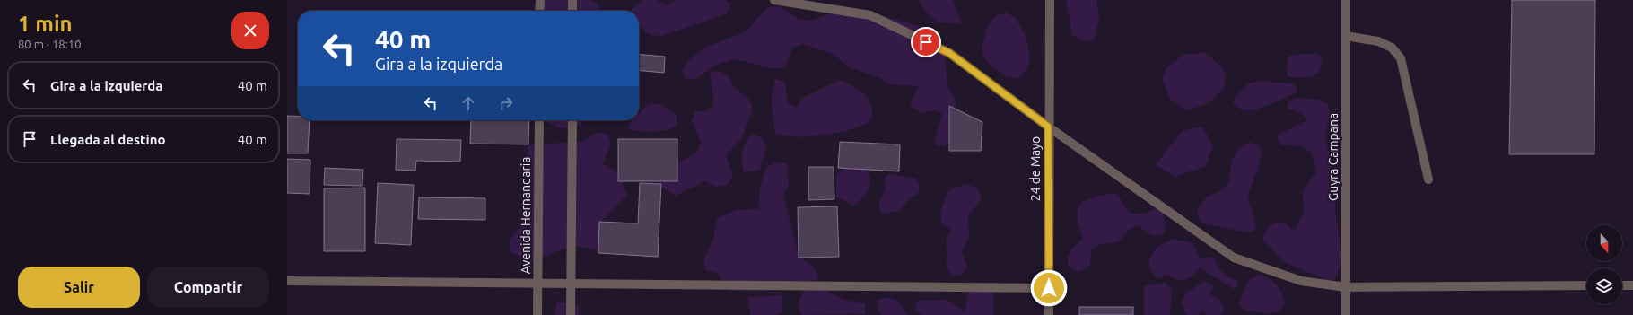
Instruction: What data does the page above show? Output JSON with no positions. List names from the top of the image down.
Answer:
{
  "streets": {
    "street": ["Guyra Campana", "24 de Mayo", "Avenida Hernandaria"]
  },
  "north": "bottom",
  "page": {
    "heading": ["1 min", "80 m · 18:10"],
    "turn": ["40 m", "Gira a la izquierda"],
    "list": [
      {
        "name": "Gira a la izquierda",
        "value": "40 m"
      },
      {
        "name": "Llegada al destino",
        "value": "40 m"
      }
    ],
    "buttons": ["Salir", "Compartir"]
  }
}
